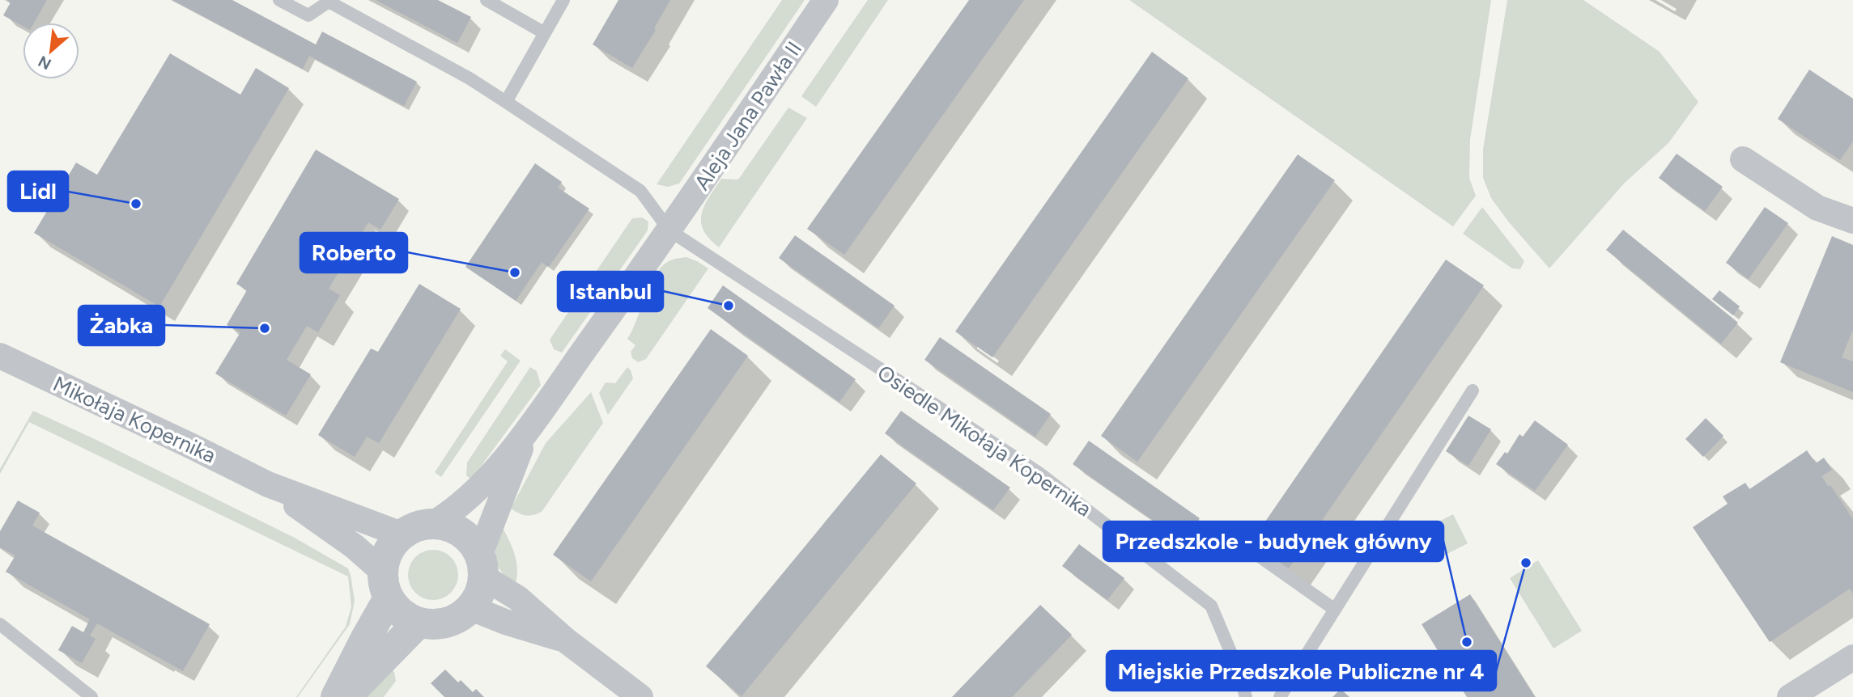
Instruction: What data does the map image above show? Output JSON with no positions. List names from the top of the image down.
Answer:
{
  "streets": {
    "street": ["Aleja Jana Pawła II", "Mikołaja Kopernika"],
    "lane": ["Osiedle Mikołaja Kopernika"]
  },
  "crossings": [
    ["Aleja Jana Pawła II", "Mikołaja Kopernika"],
    ["Aleja Jana Pawła II", "Osiedle Mikołaja Kopernika"]
  ],
  "places": [
    "Lidl",
    "Roberto",
    "Istanbul",
    "Żabka",
    "Miejskie Przedszkole Publiczne nr 4",
    "Przedszkole - budynek główny"
  ],
  "north": "bottom left"
}
